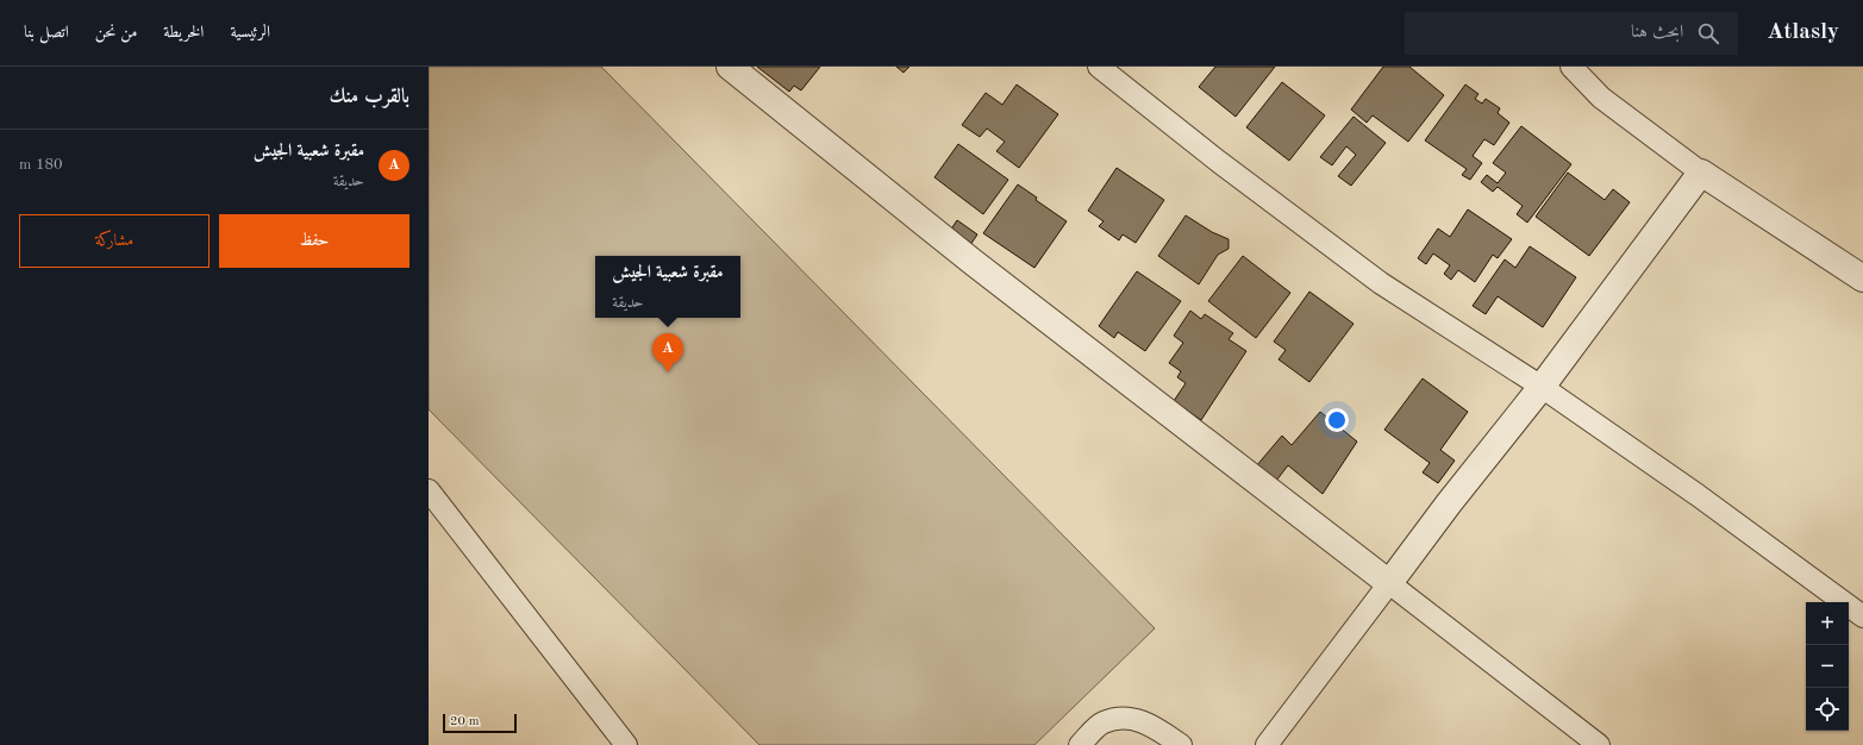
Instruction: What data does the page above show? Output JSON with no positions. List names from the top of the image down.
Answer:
{
  "scale_bar": "20 m",
  "page": {
    "header": "Atlasly",
    "search": "ابحث هنا",
    "nav": [
      "الرئيسية",
      "الخريطة",
      "من نحن",
      "اتصل بنا"
    ],
    "heading": "بالقرب منك",
    "list": [
      {
        "mark": "A",
        "name": "مقبرة شعبية الجيش",
        "note": "حديقة",
        "value": "180 m"
      }
    ],
    "buttons": ["حفظ", "مشاركة"],
    "popup": ["مقبرة شعبية الجيش", "حديقة"],
    "pins": "A",
    "map_buttons": ["+", "−"],
    "scale": "20 m"
  }
}
